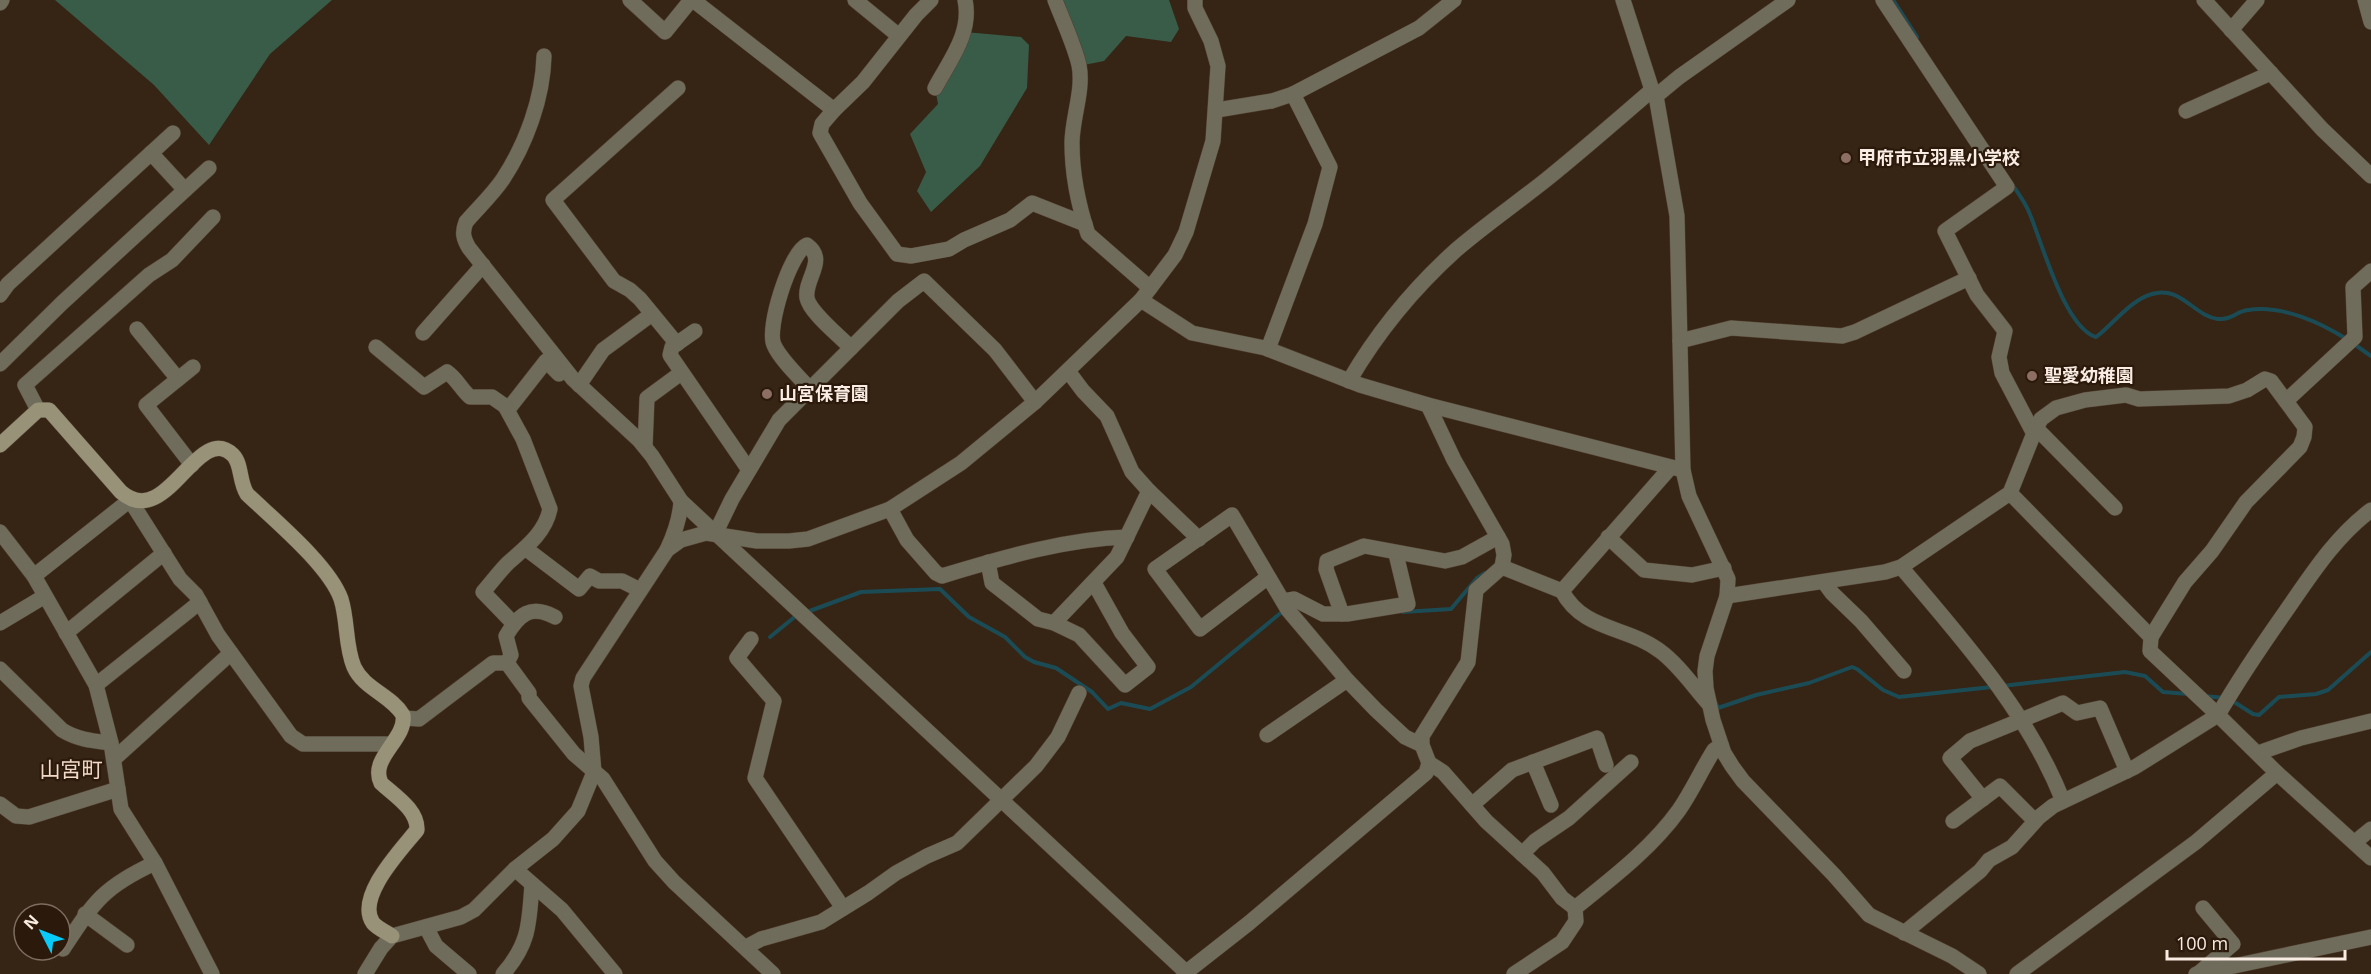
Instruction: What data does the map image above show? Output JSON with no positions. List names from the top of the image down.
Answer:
{
  "districts": ["山宮町"],
  "places": ["甲府市立羽黒小学校", "聖愛幼稚園", "山宮保育園"],
  "scale_bar": "100 m",
  "north": "top left"
}
